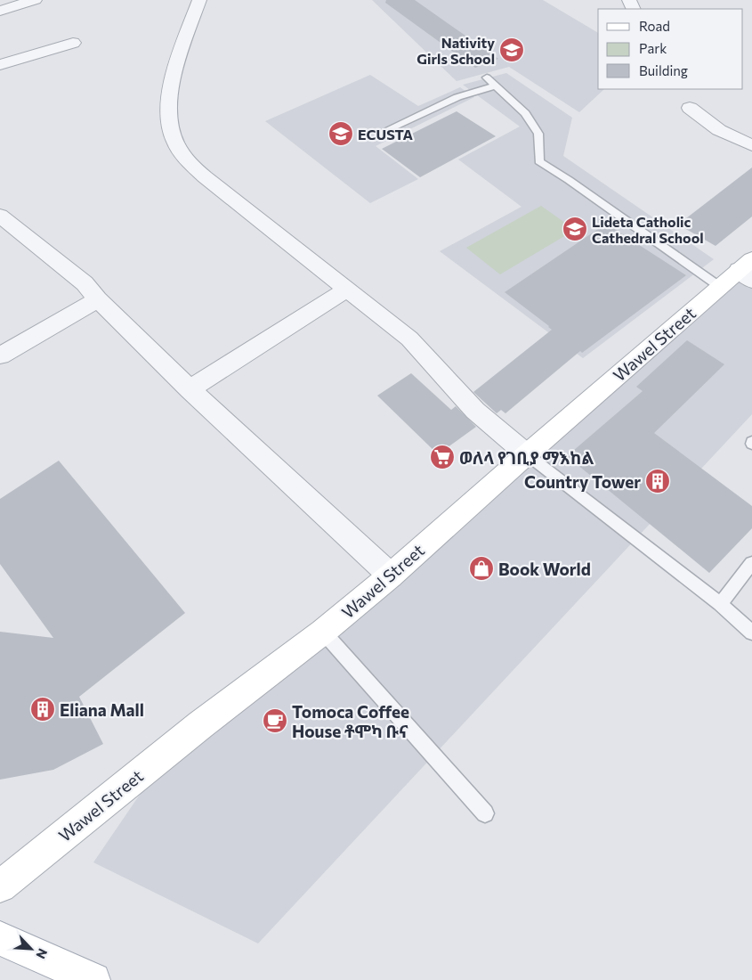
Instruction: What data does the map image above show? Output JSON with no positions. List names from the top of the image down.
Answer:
{
  "streets": {
    "main road": ["Wawel Street"]
  },
  "places": {
    "school or university": ["Nativity Girls School", "ECUSTA", "Lideta Catholic Cathedral School"],
    "supermarket": ["ወለላ የገቢያ ማእከል"],
    "building": ["Country Tower", "Eliana Mall"],
    "shop": ["Book World"],
    "cafe": ["Tomoca Coffee House ቶሞካ ቡና"]
  },
  "legend": ["Road", "Park", "Building"],
  "north": "bottom right"
}
